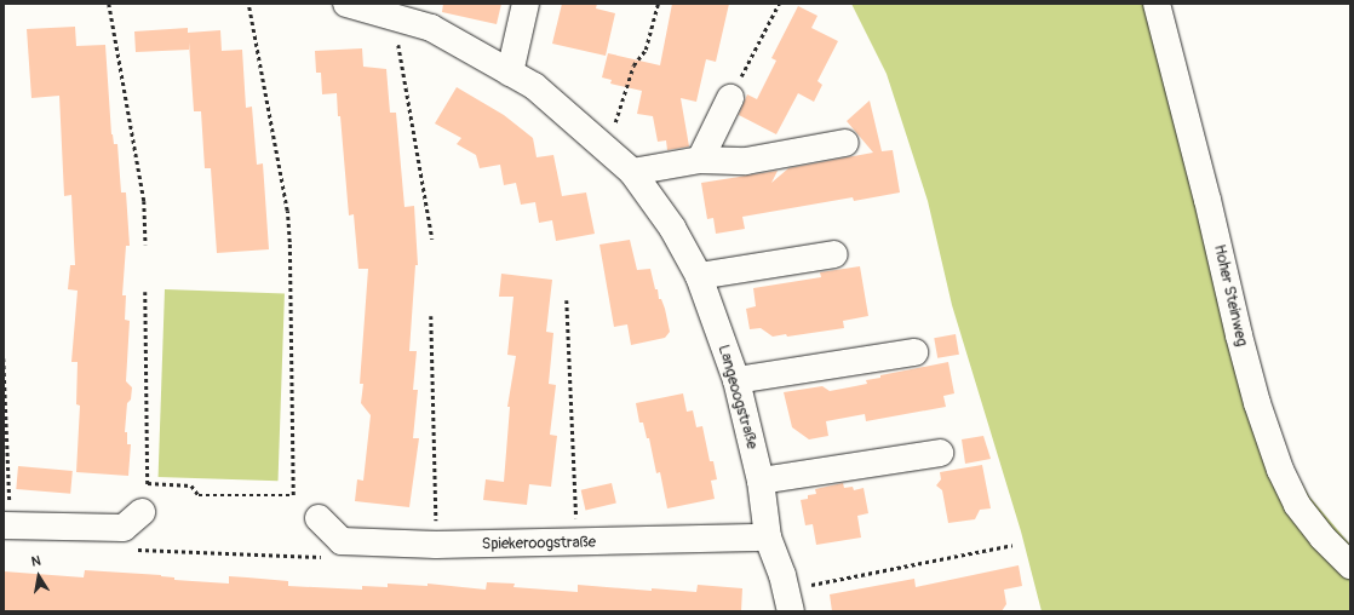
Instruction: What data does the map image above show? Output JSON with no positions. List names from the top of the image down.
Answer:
{
  "streets": {
    "street": ["Hoher Steinweg", "Langeoogstraße", "Spiekeroogstraße"]
  },
  "crossings": [
    ["Langeoogstraße", "Spiekeroogstraße"]
  ],
  "north": "top"
}
